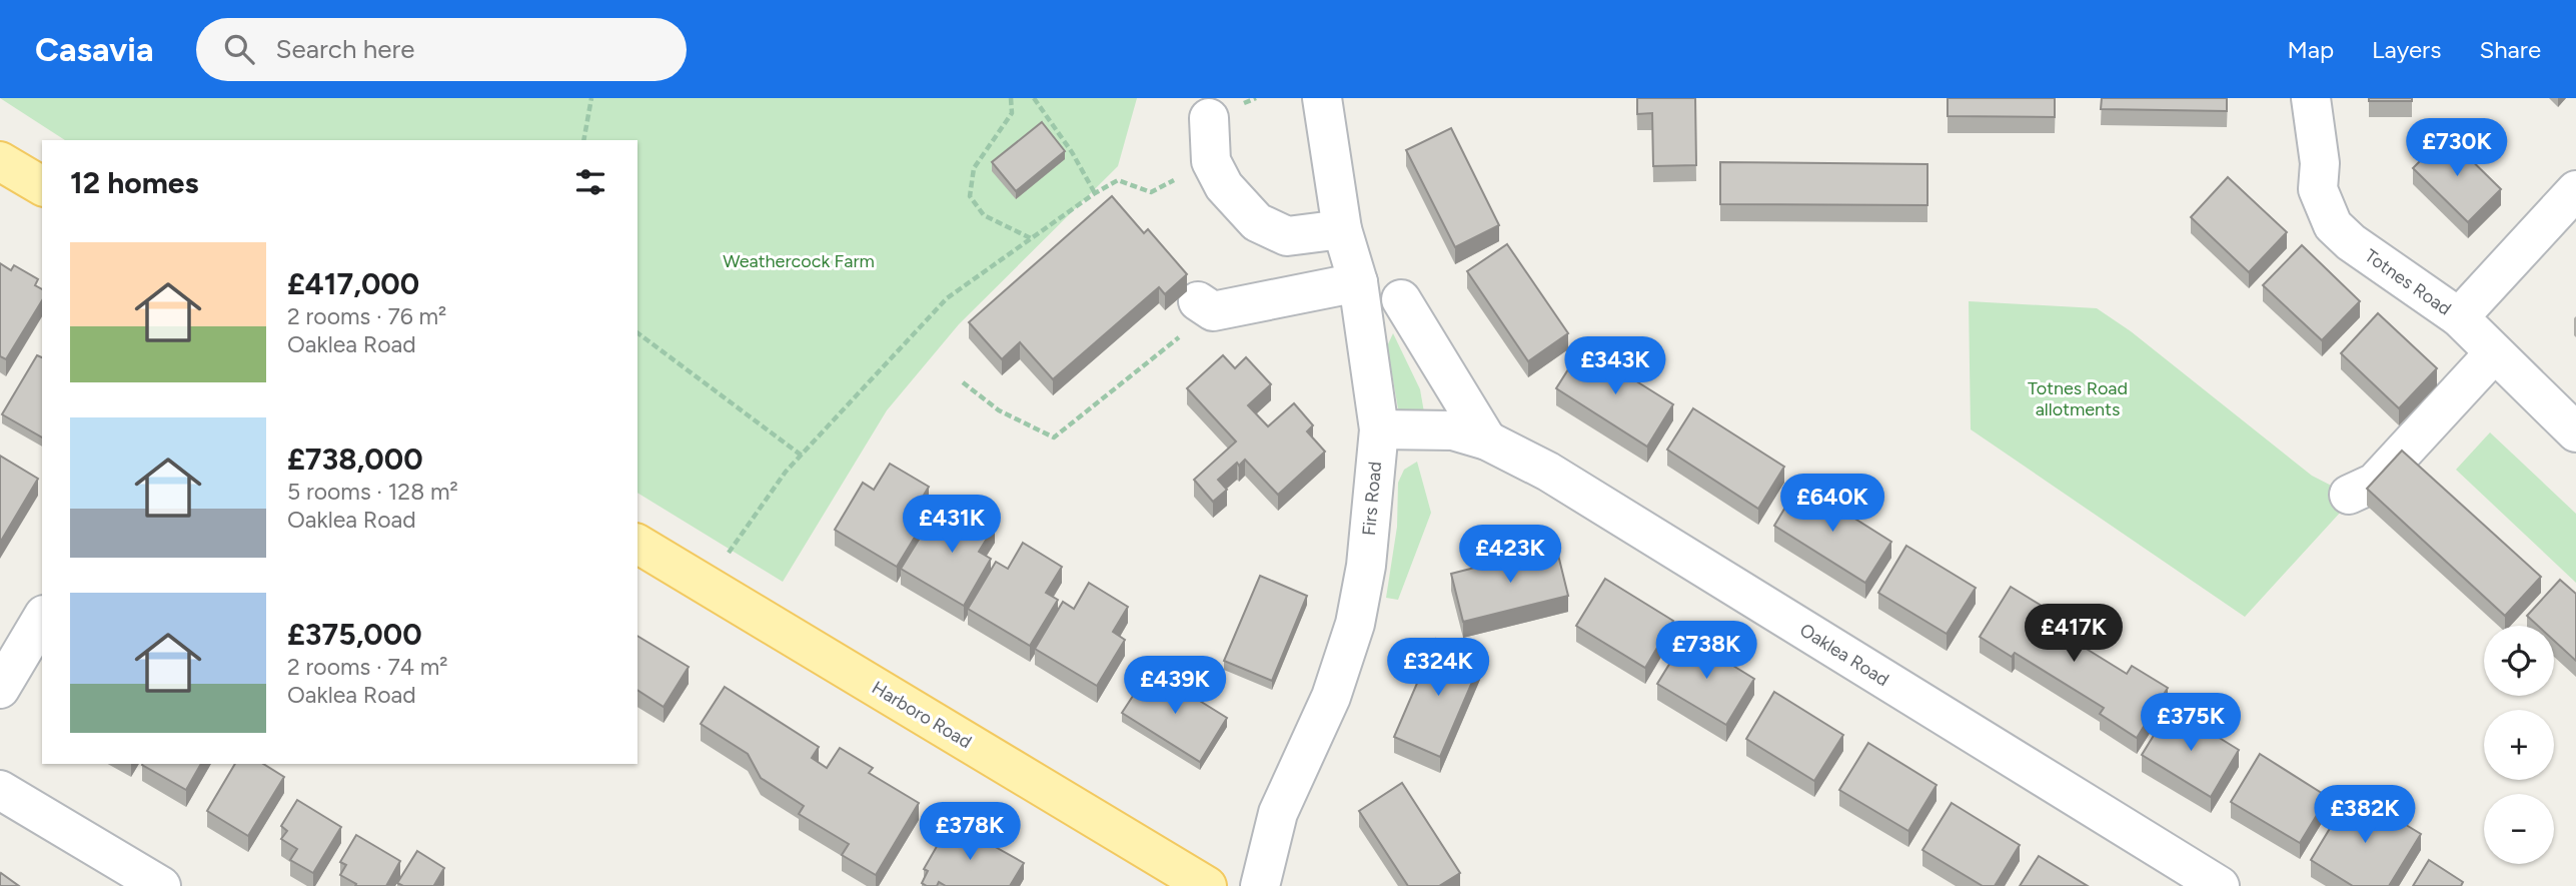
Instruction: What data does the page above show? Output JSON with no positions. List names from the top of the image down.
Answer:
{
  "streets": {
    "main road": ["Harboro Road"],
    "street": ["Totnes Road", "Firs Road", "Oaklea Road"]
  },
  "crossings": [
    ["Firs Road", "Oaklea Road"]
  ],
  "parks": ["Weathercock Farm", "Totnes Road allotments"],
  "page": {
    "header": "Casavia",
    "search": "Search here",
    "nav": ["Map", "Layers", "Share"],
    "price": [
      "£730K",
      "£343K",
      "£640K",
      "£431K",
      "£423K",
      "£417K",
      "£738K",
      "£324K",
      "£439K",
      "£375K",
      "£382K",
      "£378K"
    ],
    "heading": "12 homes",
    "list": [
      {
        "name": "£417,000",
        "note": "2 rooms · 76 m² · Oaklea Road"
      },
      {
        "name": "£738,000",
        "note": "5 rooms · 128 m² · Oaklea Road"
      },
      {
        "name": "£375,000",
        "note": "2 rooms · 74 m² · Oaklea Road"
      }
    ],
    "map_buttons": ["+", "−"]
  }
}
